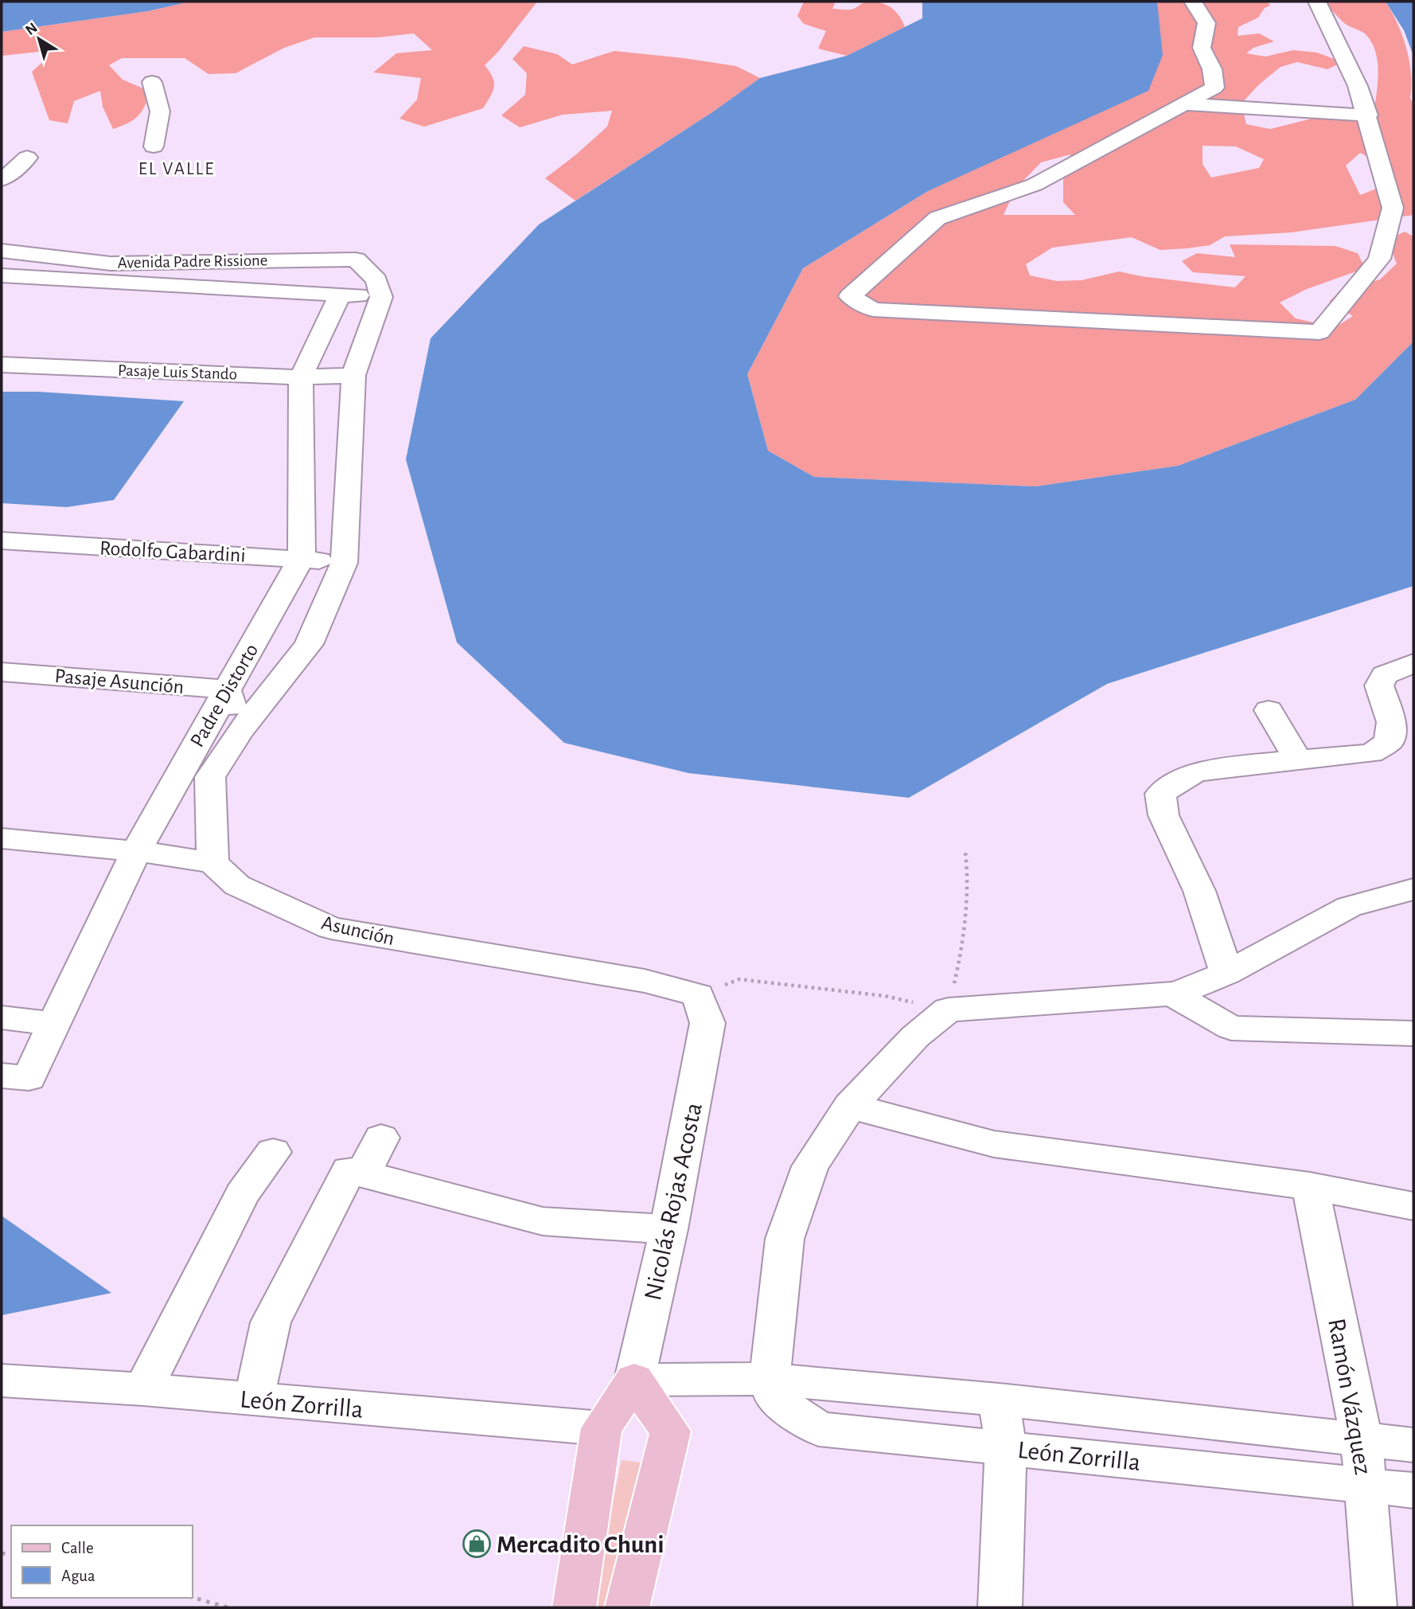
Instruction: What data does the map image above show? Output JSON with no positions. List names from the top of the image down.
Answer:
{
  "streets": {
    "street": [
      "Avenida Padre Rissione",
      "Pasaje Luis Stando",
      "Rodolfo Gabardini",
      "Pasaje Asunción",
      "Padre Distorto",
      "Asunción",
      "Nicolás Rojas Acosta",
      "Ramón Vázquez",
      "León Zorrilla"
    ]
  },
  "crossings": [
    ["Avenida Padre Rissione", "Padre Distorto"],
    ["Pasaje Luis Stando", "Padre Distorto"],
    ["Rodolfo Gabardini", "Padre Distorto"],
    ["Pasaje Asunción", "Padre Distorto"],
    ["Padre Distorto", "Asunción"],
    ["Asunción", "Nicolás Rojas Acosta"],
    ["Nicolás Rojas Acosta", "León Zorrilla"],
    ["Ramón Vázquez", "León Zorrilla"]
  ],
  "districts": ["EL VALLE"],
  "places": {
    "shop": ["Mercadito Chuni"]
  },
  "legend": ["Calle", "Agua"],
  "north": "top left"
}
